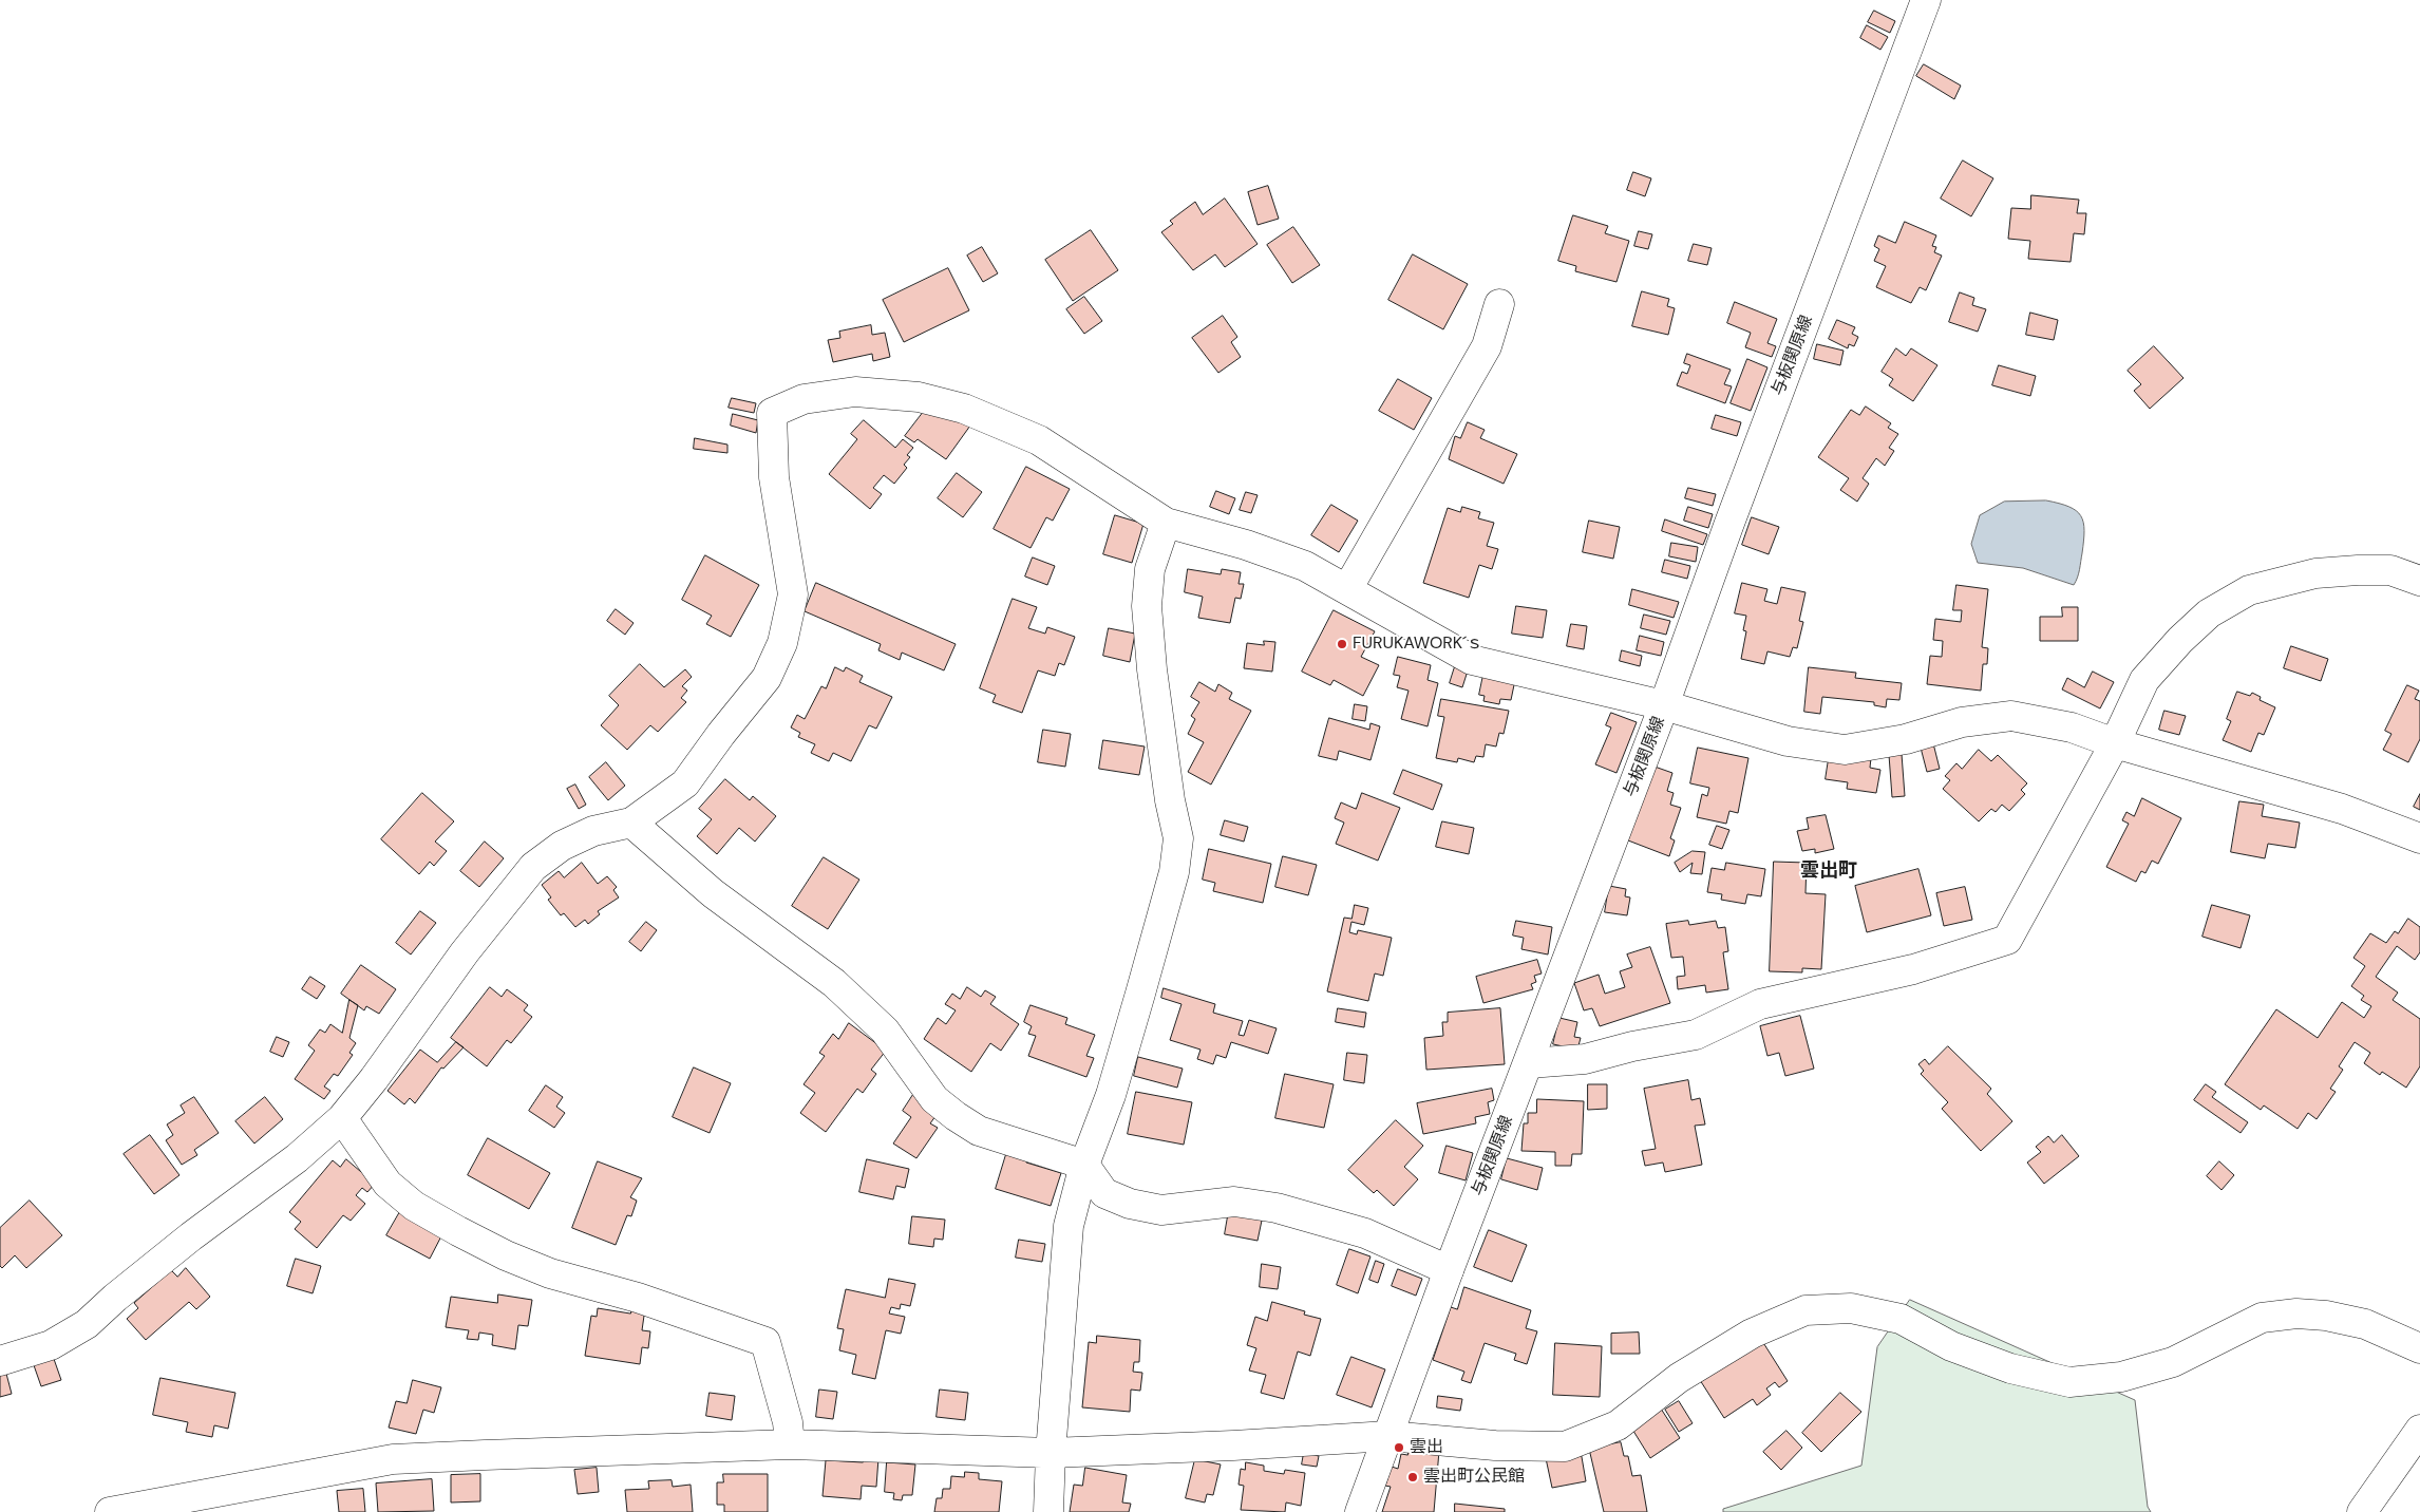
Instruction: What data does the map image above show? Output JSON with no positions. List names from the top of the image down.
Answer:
{
  "streets": {
    "street": ["与板関原線"]
  },
  "districts": ["雲出町"],
  "places": ["FURUKAWORK´ｓ", "雲出", "雲出町公民館"]
}
